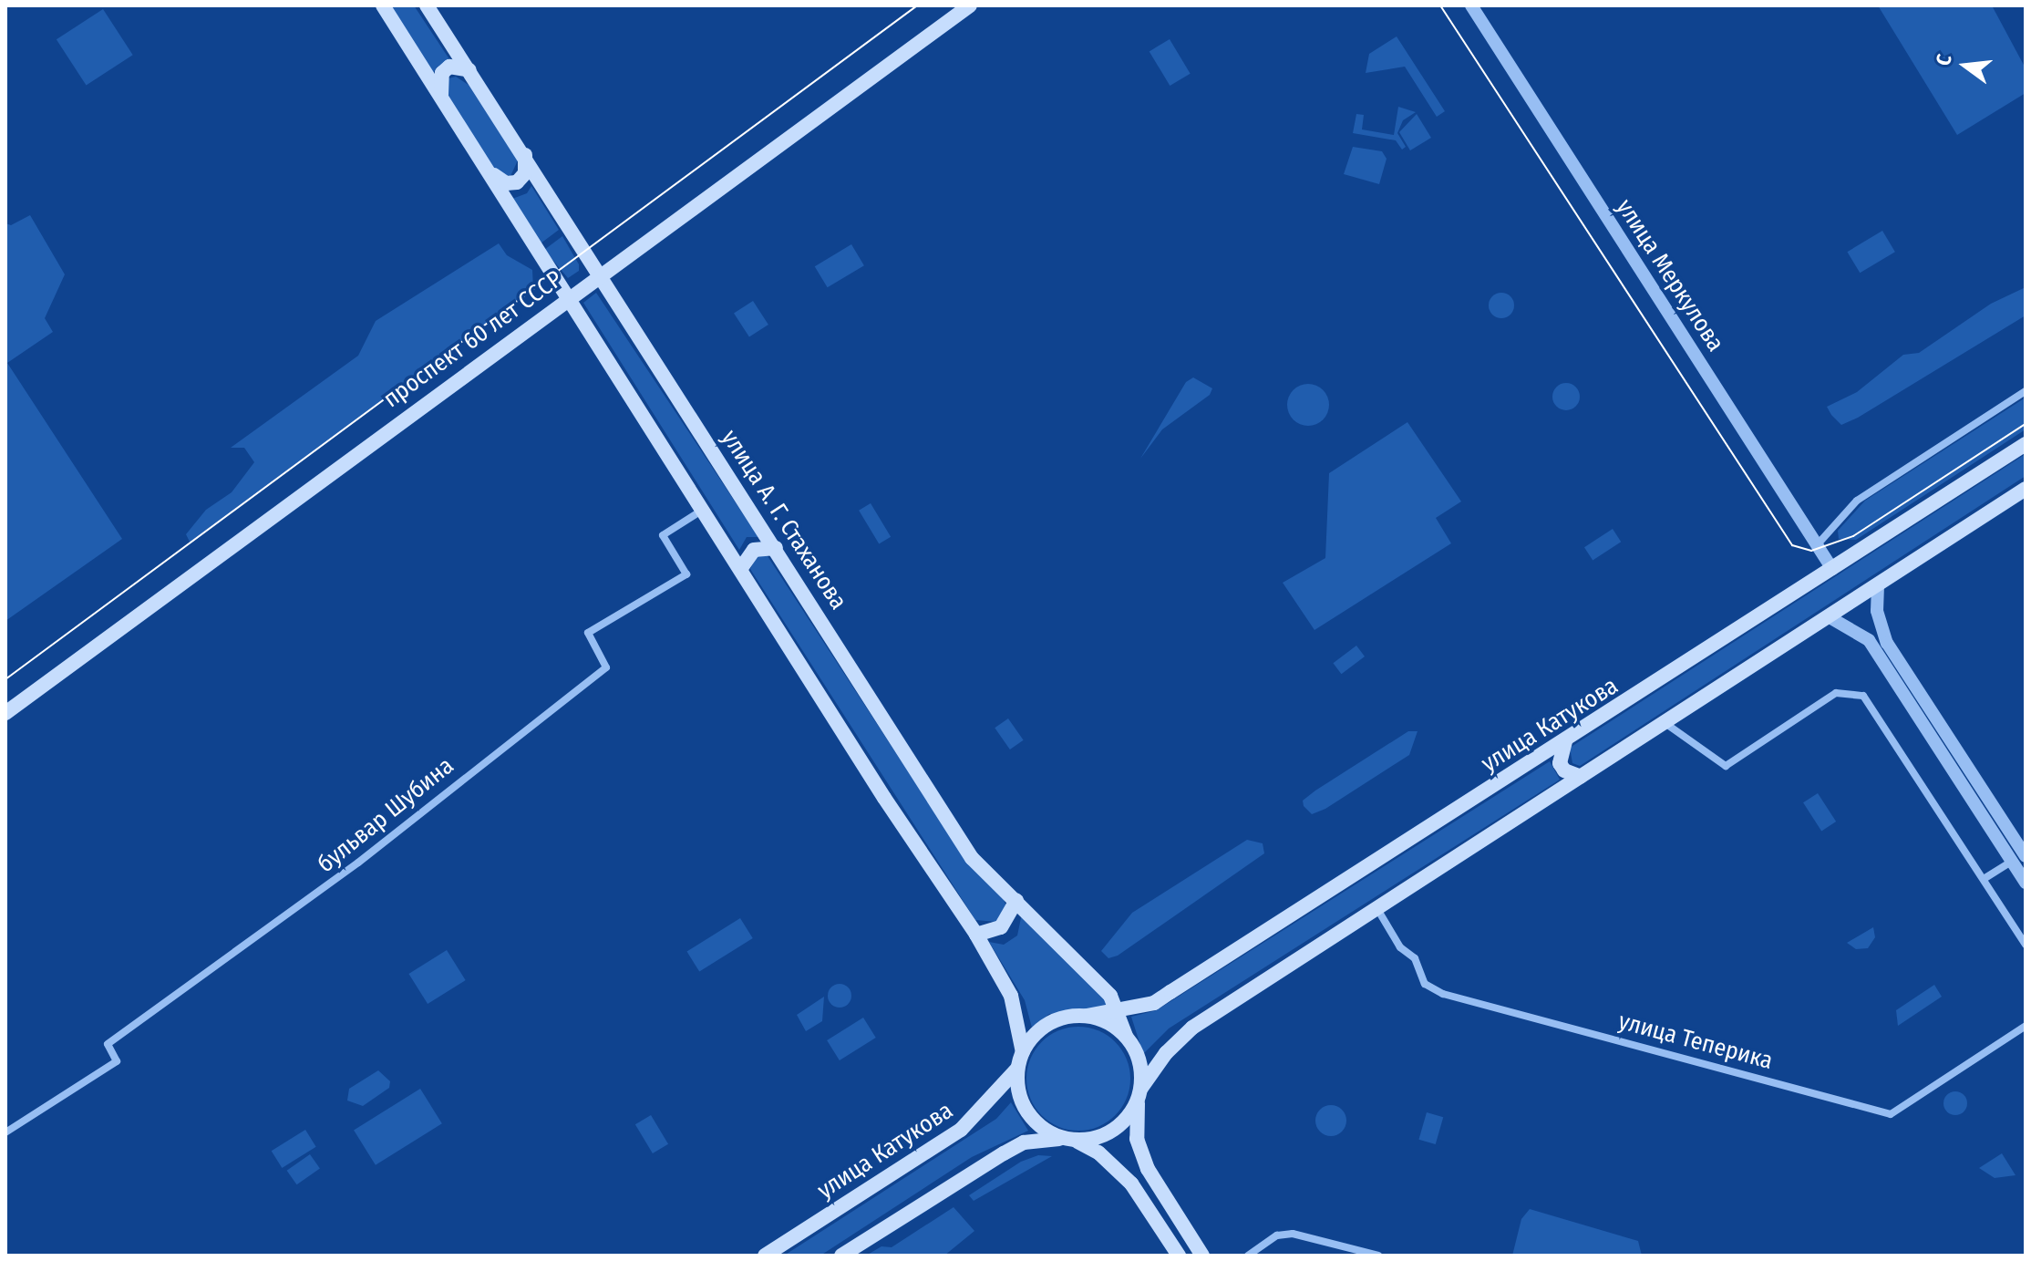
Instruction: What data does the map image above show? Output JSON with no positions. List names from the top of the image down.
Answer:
{
  "streets": {
    "main road": ["проспект 60 лет СССР", "улица А. Г. Стаханова", "улица Катукова"],
    "street": ["улица Меркулова", "бульвар Шубина", "улица Теперика"]
  },
  "crossings": [
    ["улица Меркулова", "улица Катукова"],
    ["проспект 60 лет СССР", "улица А. Г. Стаханова"],
    ["улица А. Г. Стаханова", "улица Катукова"]
  ],
  "north": "left"
}
